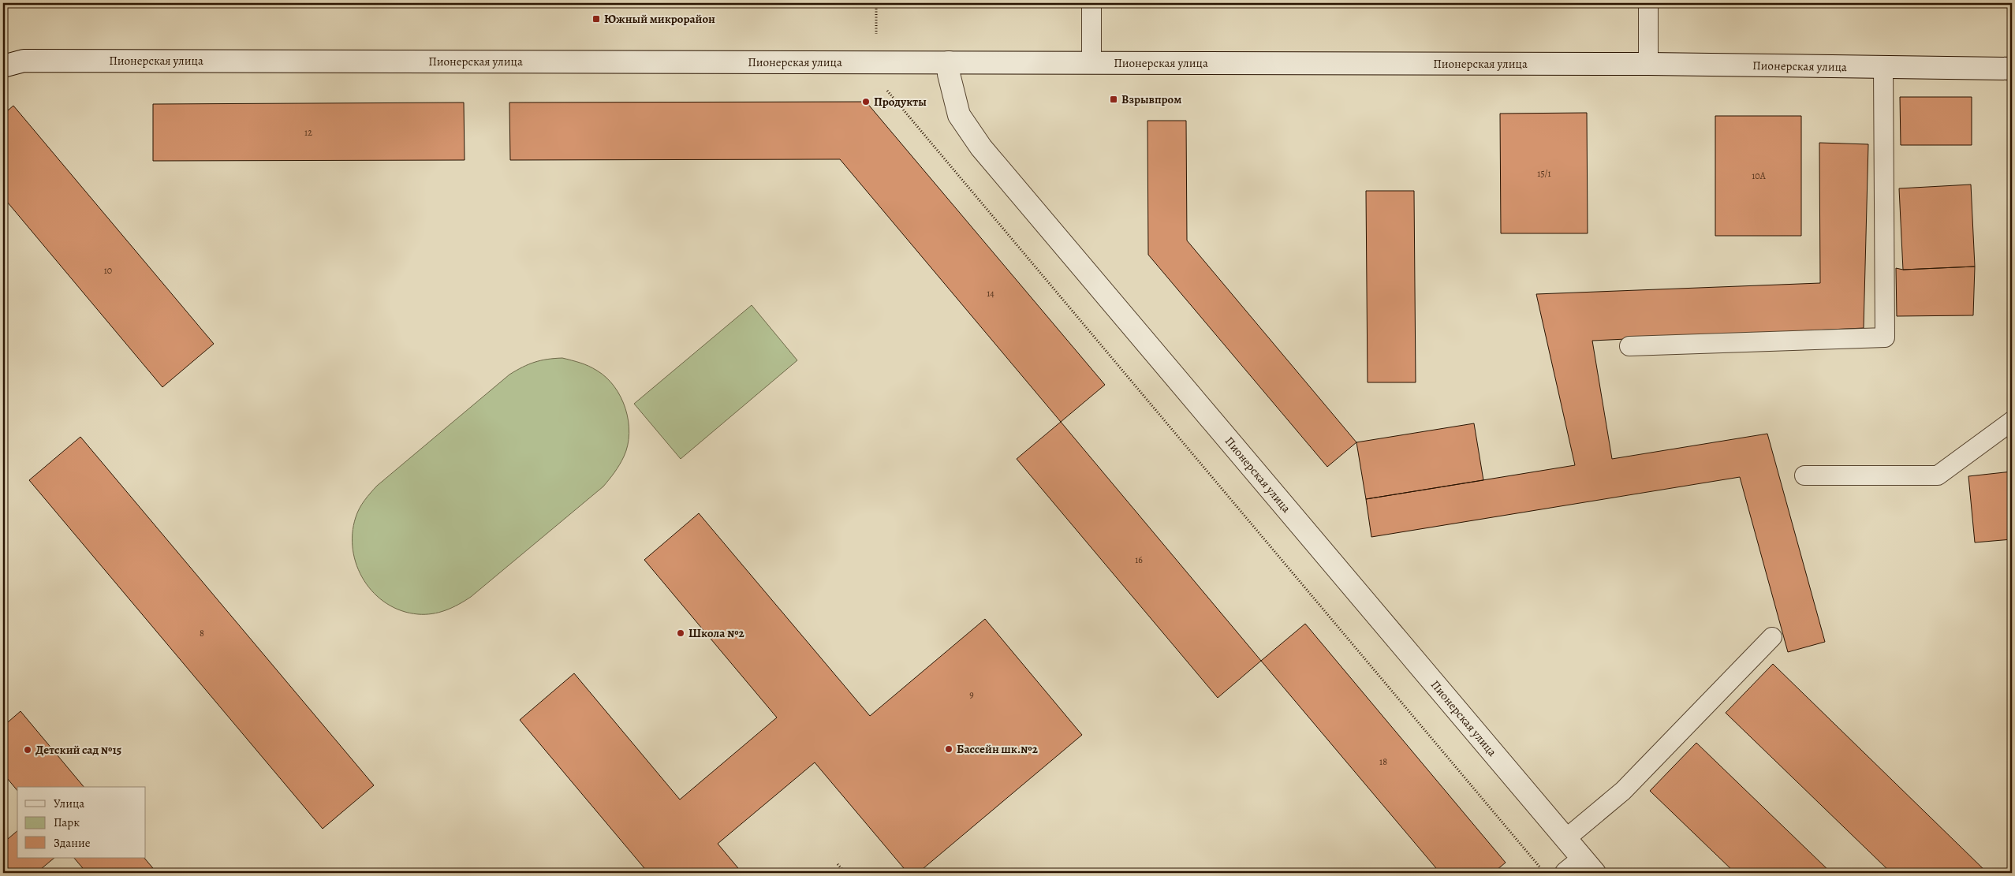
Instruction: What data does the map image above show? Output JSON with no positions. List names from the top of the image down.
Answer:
{
  "streets": {
    "street": ["Пионерская улица"]
  },
  "places": {
    "transit": ["Южный микрорайон", "Взрывпром"],
    "other": [
      "Продукты",
      "Школа №2",
      "Бассейн шк.№2",
      "Детский сад №15"
    ]
  },
  "house_numbers": [
    "12",
    "15/1",
    "10А",
    "10",
    "14",
    "16",
    "8",
    "9",
    "18"
  ],
  "legend": ["Улица", "Парк", "Здание"]
}
